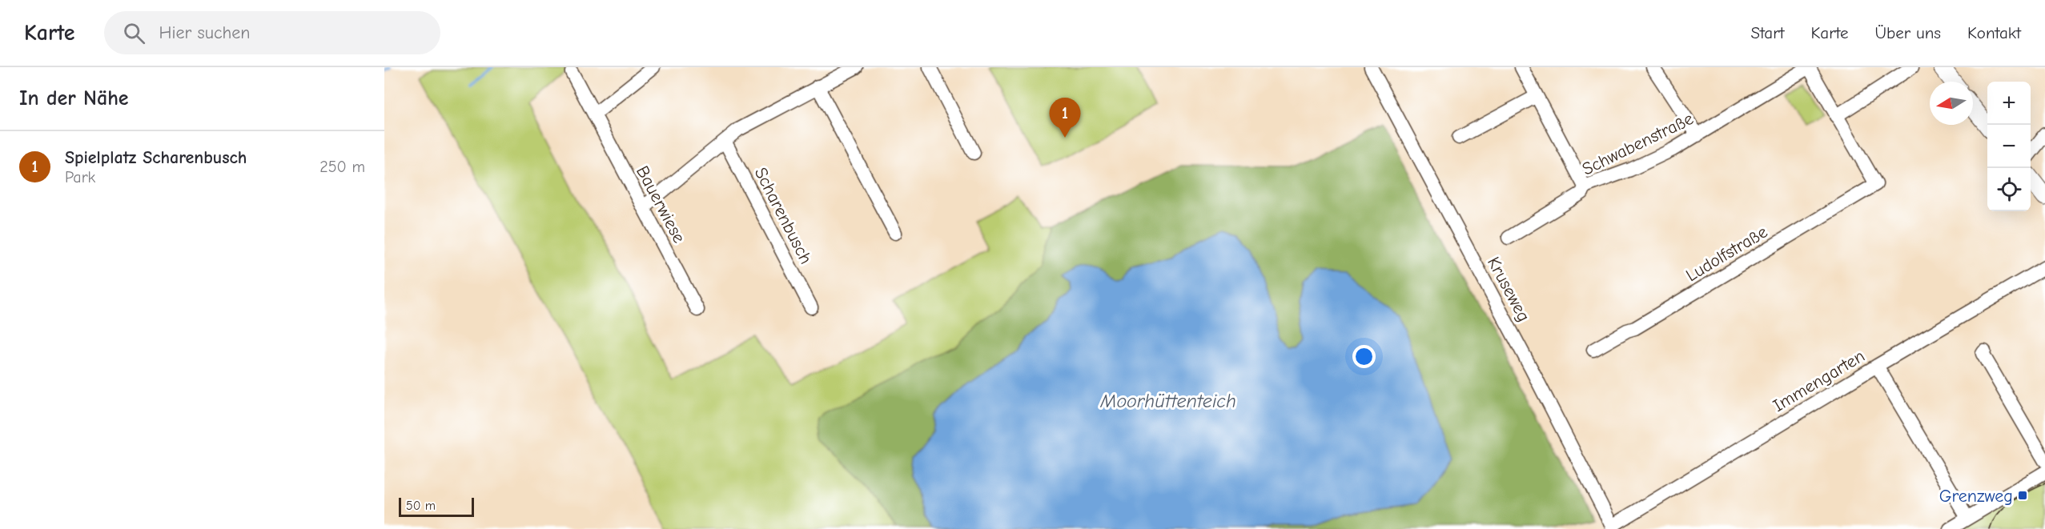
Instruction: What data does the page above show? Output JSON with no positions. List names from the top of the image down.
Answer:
{
  "streets": {
    "street": [
      "Schwabenstraße",
      "Bauerwiese",
      "Scharenbusch",
      "Ludolfstraße",
      "Kruseweg",
      "Immengarten"
    ]
  },
  "crossings": [
    ["Kruseweg", "Immengarten"]
  ],
  "water": ["Moorhüttenteich"],
  "places": {
    "transit": ["Grenzweg"]
  },
  "scale_bar": "50 m",
  "north": "left",
  "page": {
    "header": "Karte",
    "search": "Hier suchen",
    "nav": [
      "Start",
      "Karte",
      "Über uns",
      "Kontakt"
    ],
    "heading": "In der Nähe",
    "map_buttons": ["+", "−"],
    "pins": "1",
    "list": [
      {
        "mark": "1",
        "name": "Spielplatz Scharenbusch",
        "note": "Park",
        "value": "250 m"
      }
    ],
    "scale": "50 m"
  }
}
